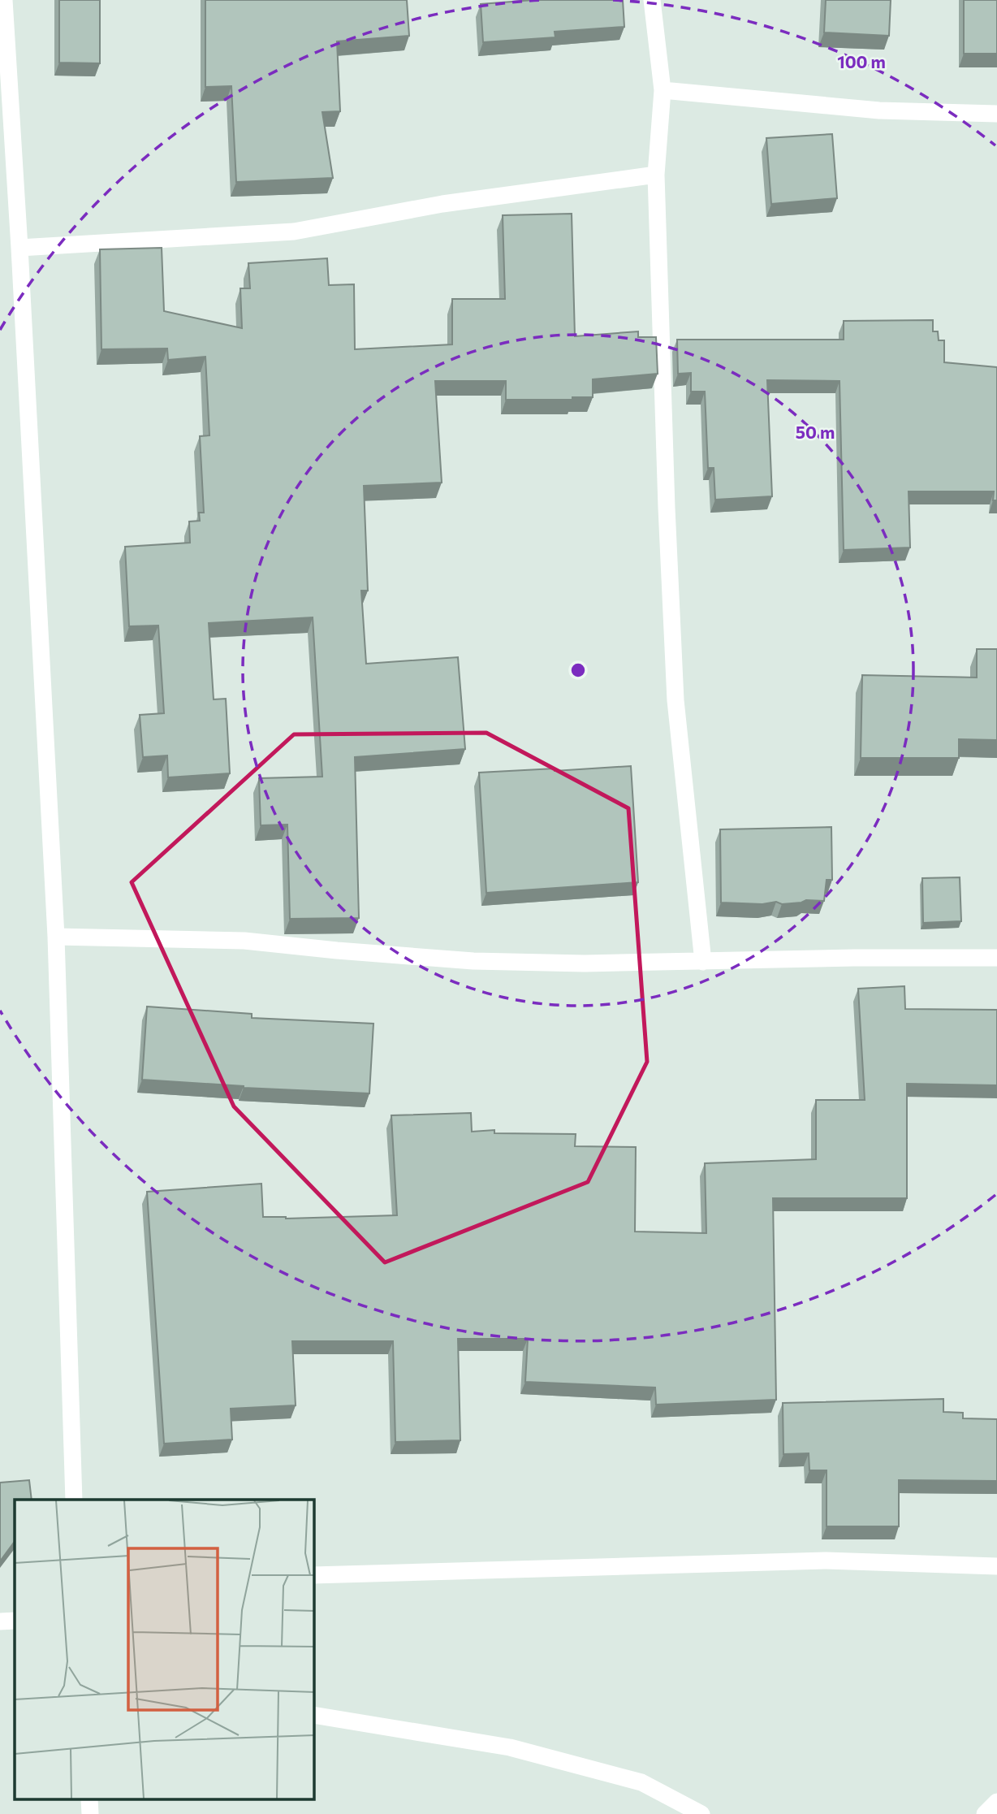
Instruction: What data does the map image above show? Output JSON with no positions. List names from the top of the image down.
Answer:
{
  "rings": ["100 m", "50 m"]
}
